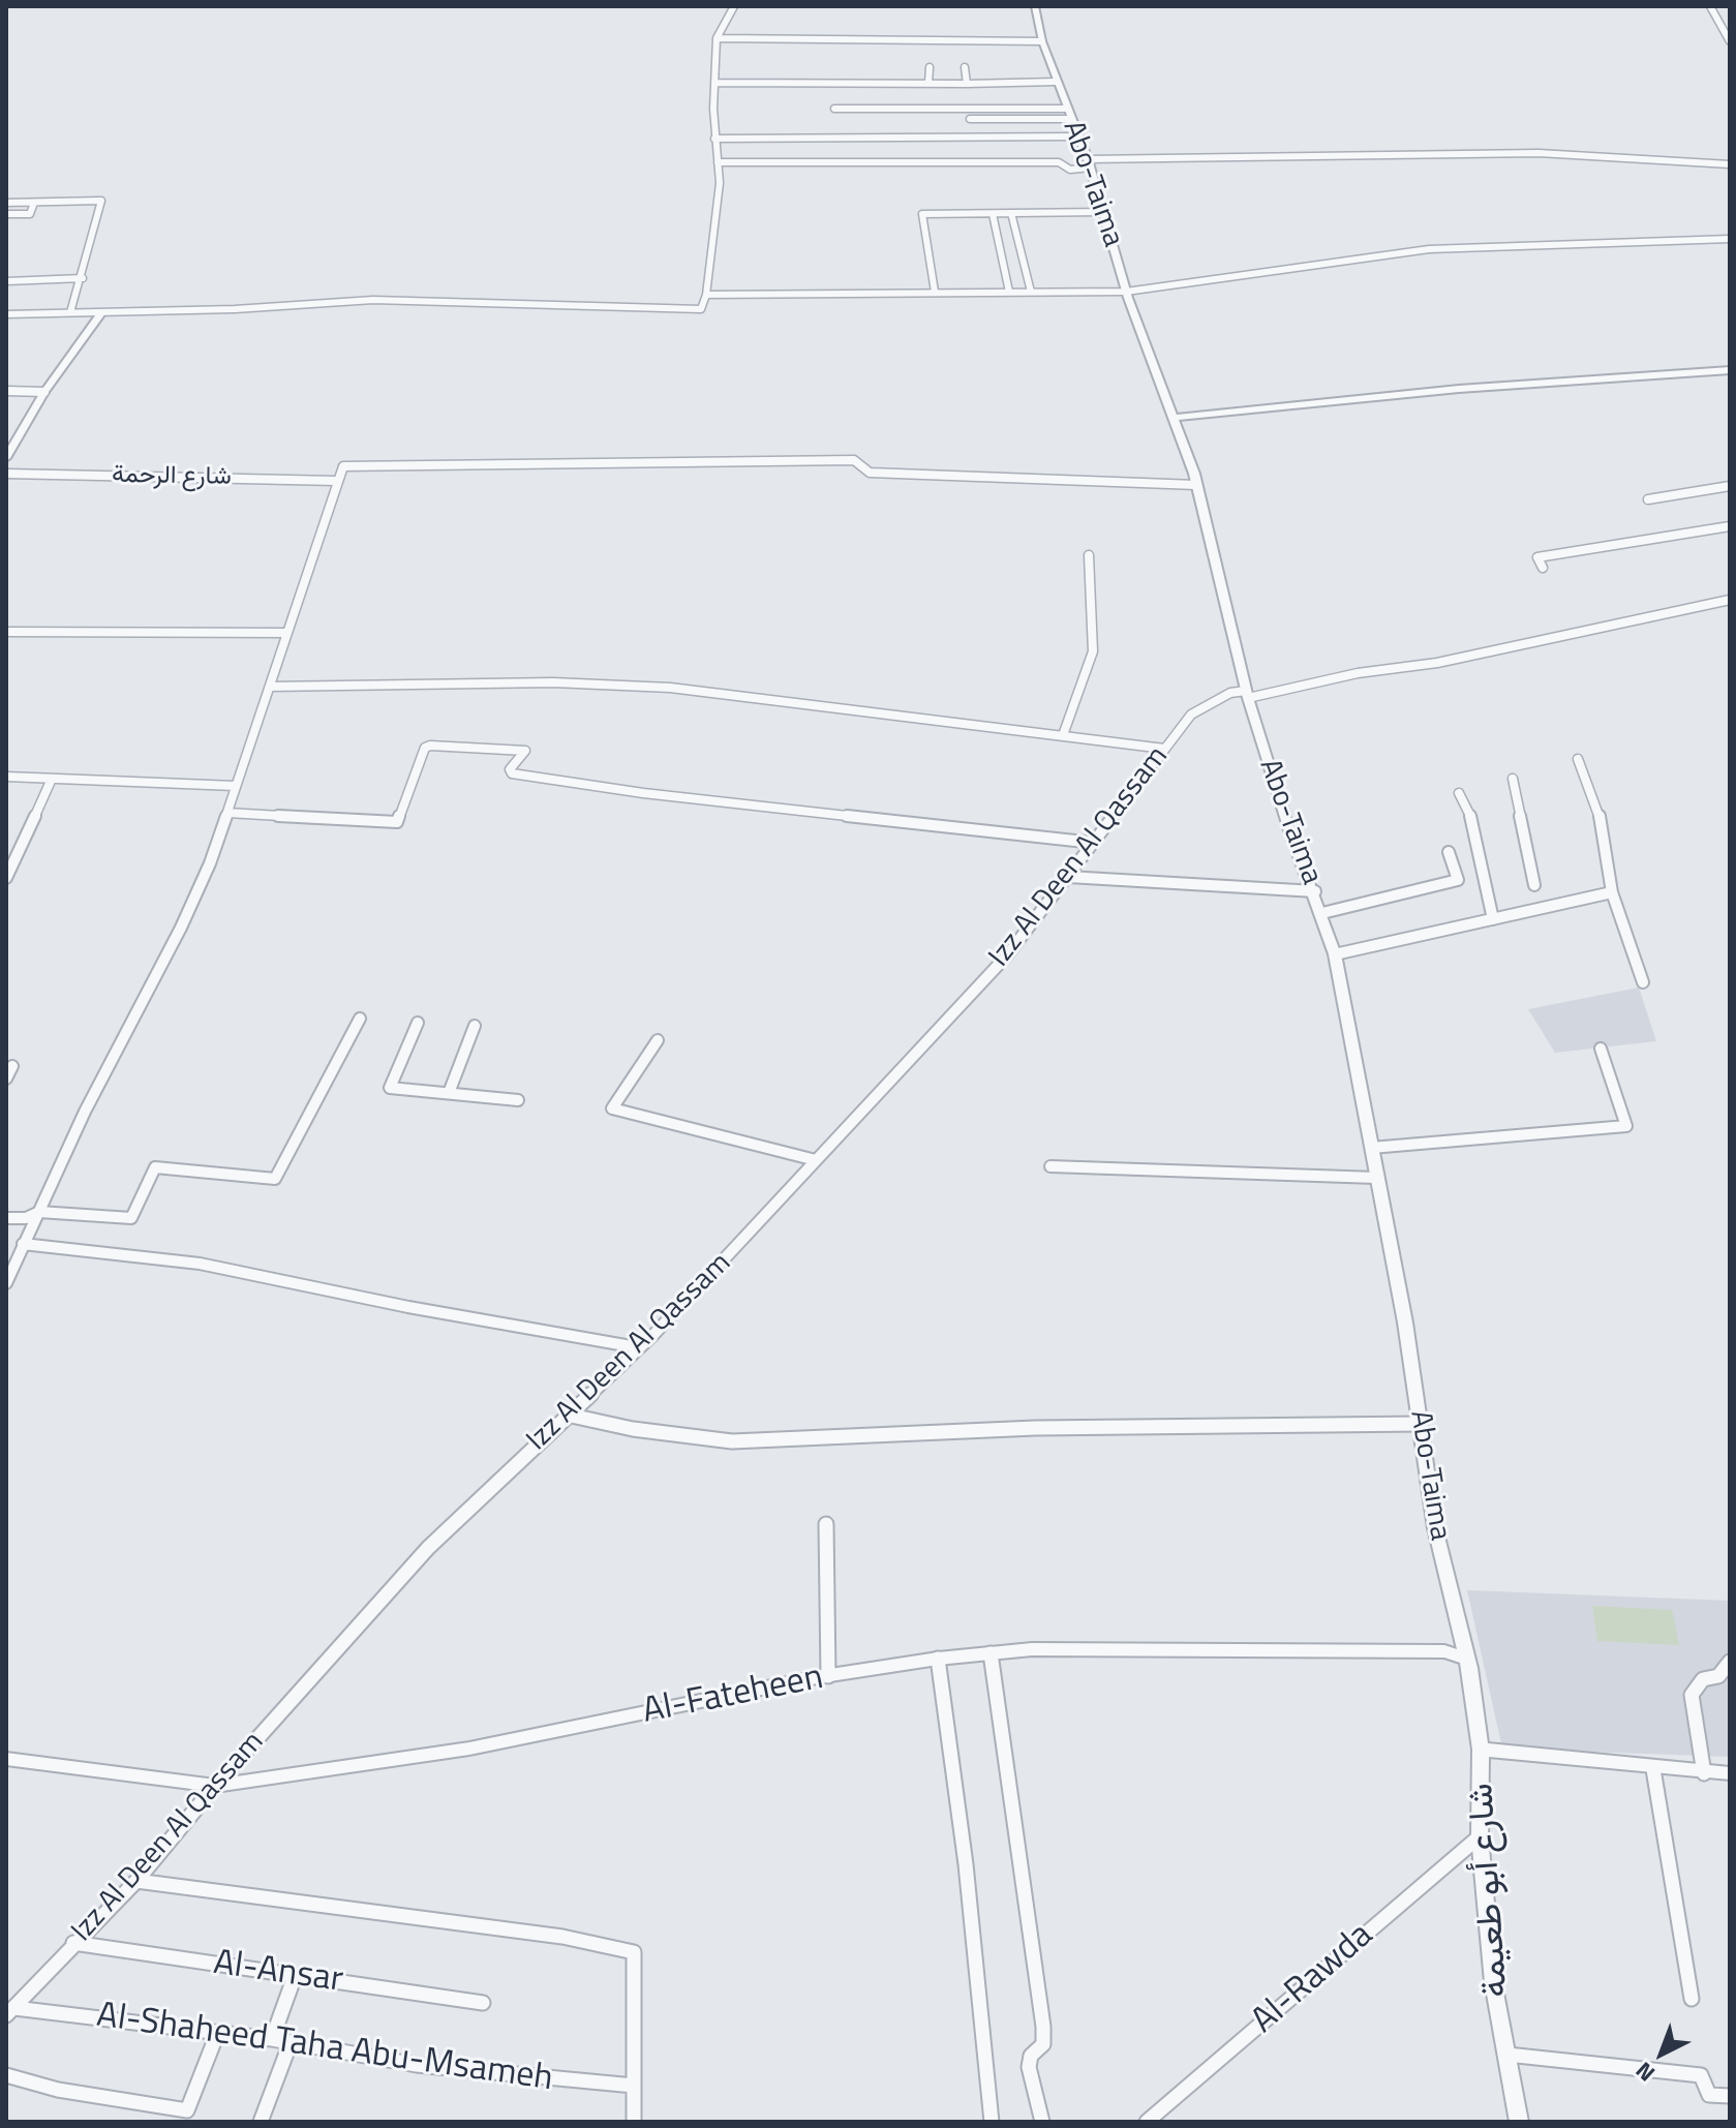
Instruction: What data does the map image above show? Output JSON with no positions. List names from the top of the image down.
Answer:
{
  "streets": {
    "street": [
      "Abo-Taima",
      "شارع الرحمة",
      "Izz Al Deen Al Qassam",
      "Al-Fateheen",
      "شارع أبو طعيمة",
      "Al-Ansar",
      "Al-Rawda",
      "Al-Shaheed Taha Abu-Msameh"
    ]
  },
  "crossings": [
    ["Abo-Taima", "Izz Al Deen Al Qassam"],
    ["Abo-Taima", "Al-Fateheen"],
    ["Abo-Taima", "شارع أبو طعيمة"],
    ["Izz Al Deen Al Qassam", "Al-Fateheen"],
    ["Izz Al Deen Al Qassam", "Al-Ansar"],
    ["Izz Al Deen Al Qassam", "Al-Shaheed Taha Abu-Msameh"],
    ["Al-Fateheen", "شارع أبو طعيمة"],
    ["شارع أبو طعيمة", "Al-Rawda"]
  ],
  "north": "bottom left"
}
